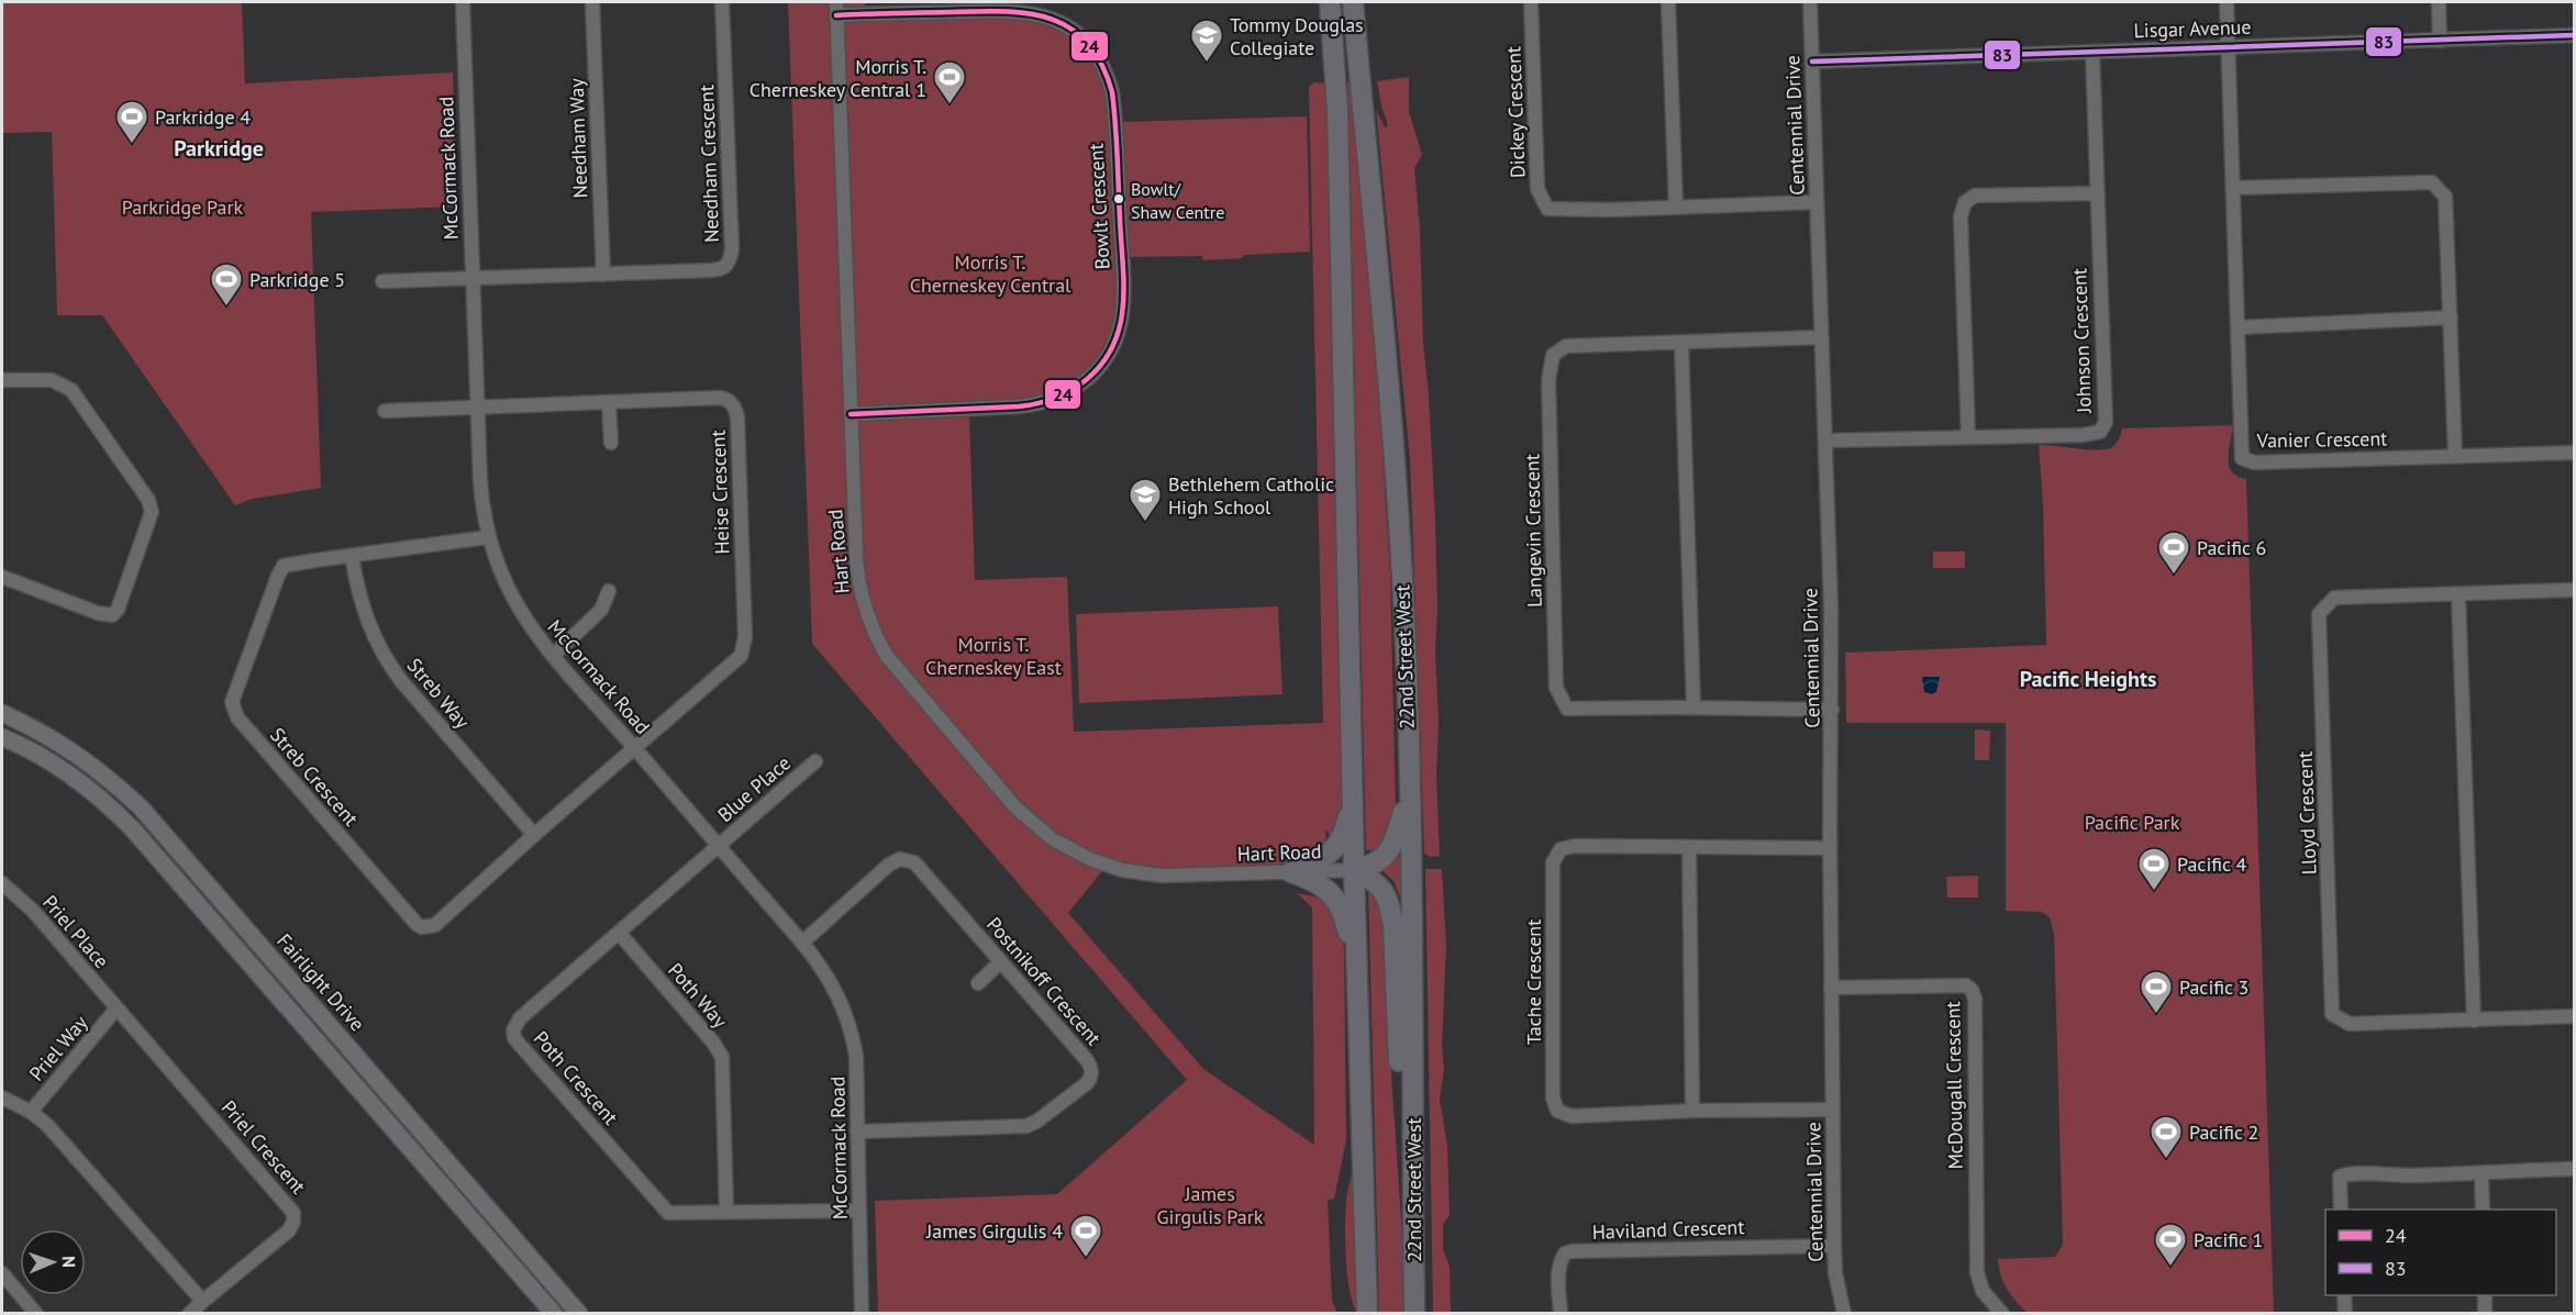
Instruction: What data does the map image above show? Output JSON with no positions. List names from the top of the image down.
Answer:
{
  "streets": {
    "highway": ["22nd Street West"],
    "main road": ["Fairlight Drive"],
    "street": [
      "Lisgar Avenue",
      "Dickey Crescent",
      "Centennial Drive",
      "Needham Way",
      "Needham Crescent",
      "McCormack Road",
      "Bowlt Crescent",
      "Johnson Crescent",
      "Vanier Crescent",
      "Heise Crescent",
      "Langevin Crescent",
      "Hart Road",
      "Streb Way",
      "Streb Crescent",
      "Blue Place",
      "Lloyd Crescent",
      "Priel Place",
      "Postnikoff Crescent",
      "Tache Crescent",
      "Poth Way",
      "Priel Way",
      "Poth Crescent",
      "McDougall Crescent",
      "Priel Crescent",
      "Haviland Crescent"
    ]
  },
  "crossings": [
    ["Lisgar Avenue", "Centennial Drive"],
    ["Lisgar Avenue", "Johnson Crescent"],
    ["Lisgar Avenue", "Vanier Crescent"],
    ["Dickey Crescent", "Centennial Drive"],
    ["Centennial Drive", "Johnson Crescent"],
    ["Centennial Drive", "Langevin Crescent"],
    ["Centennial Drive", "Tache Crescent"],
    ["Centennial Drive", "McDougall Crescent"],
    ["Centennial Drive", "Haviland Crescent"],
    ["Needham Way", "Needham Crescent"],
    ["Needham Crescent", "McCormack Road"],
    ["McCormack Road", "Heise Crescent"],
    ["McCormack Road", "Streb Crescent"],
    ["McCormack Road", "Blue Place"],
    ["McCormack Road", "Postnikoff Crescent"],
    ["McCormack Road", "Poth Crescent"],
    ["Bowlt Crescent", "Hart Road"],
    ["Heise Crescent", "Streb Crescent"],
    ["Streb Way", "Streb Crescent"],
    ["Blue Place", "Poth Crescent"],
    ["Priel Place", "Priel Way"],
    ["Priel Place", "Priel Crescent"],
    ["Poth Way", "Poth Crescent"],
    ["Priel Way", "Priel Crescent"]
  ],
  "districts": ["Parkridge", "Pacific Heights"],
  "parks": [
    "Parkridge Park",
    "Morris T. Cherneskey Central",
    "Morris T. Cherneskey East",
    "Pacific Park",
    "James Girgulis Park"
  ],
  "places": {
    "school or university": ["Tommy Douglas Collegiate", "Bethlehem Catholic High School"],
    "sports": [
      "Morris T. Cherneskey Central 1",
      "Parkridge 4",
      "Parkridge 5",
      "Pacific 6",
      "Pacific 4",
      "Pacific 3",
      "Pacific 2",
      "James Girgulis 4",
      "Pacific 1"
    ],
    "other": ["Bowlt/ Shaw Centre"]
  },
  "lines": ["transit line 24", "transit line 83"],
  "legend": ["24", "83"],
  "north": "right"
}
